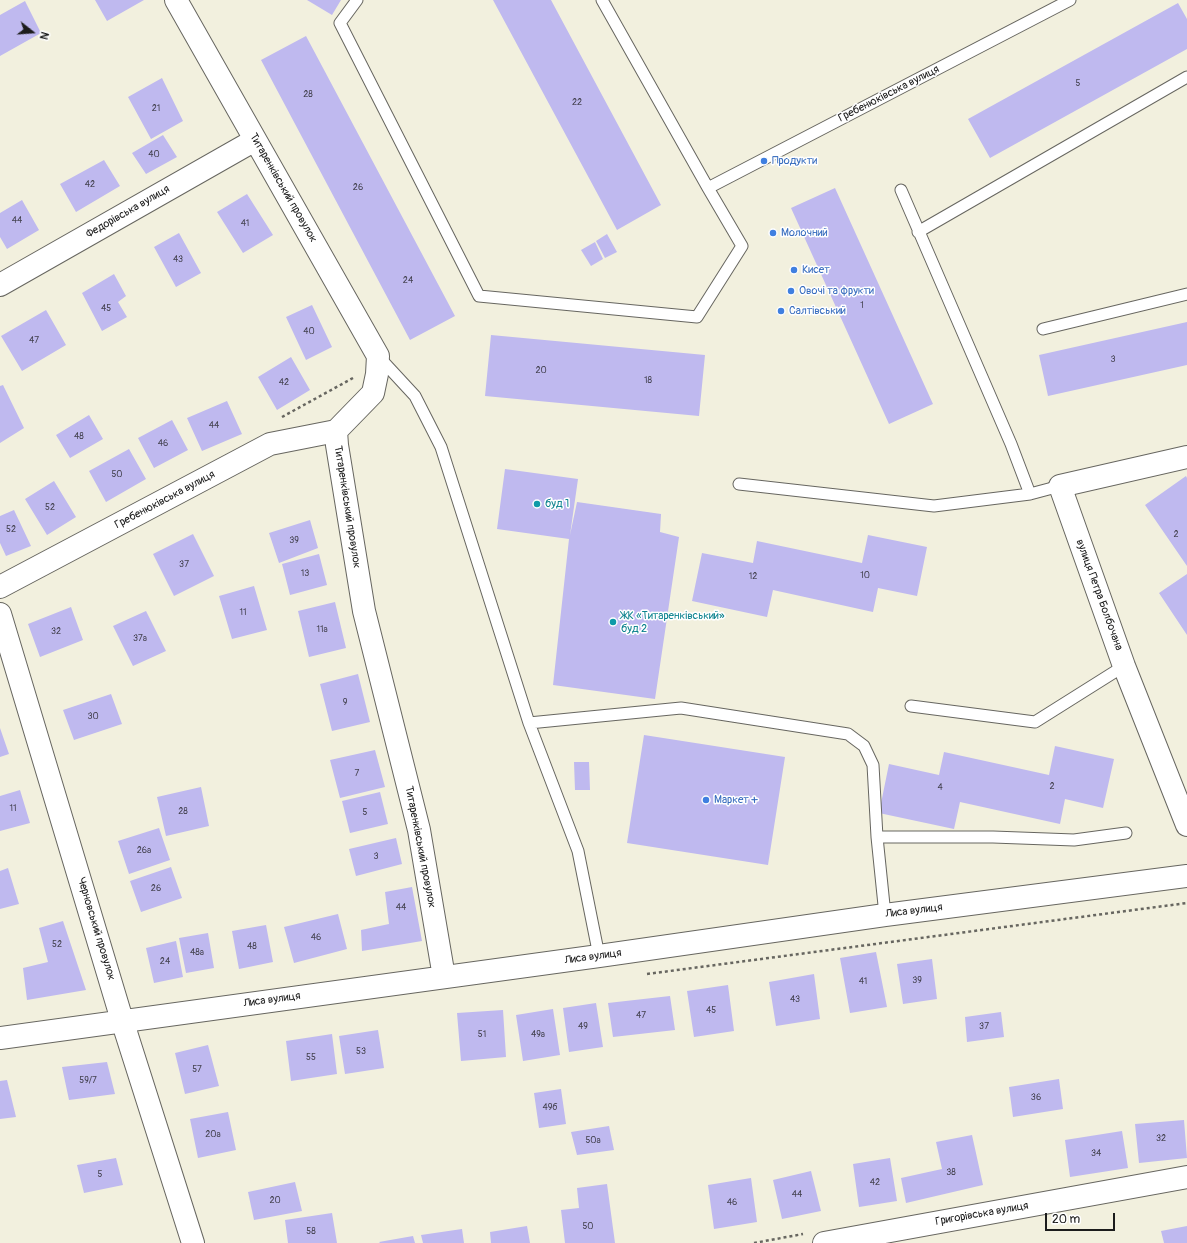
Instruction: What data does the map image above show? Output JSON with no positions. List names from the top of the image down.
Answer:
{
  "streets": {
    "street": [
      "Гребенюківська вулиця",
      "Титаренківський провулок",
      "Федорівська вулиця",
      "вулиця Петра Болбочана",
      "Лиса вулиця",
      "Черновський провулок",
      "Григорівська вулиця"
    ]
  },
  "crossings": [
    ["Гребенюківська вулиця", "Титаренківський провулок"],
    ["Титаренківський провулок", "Федорівська вулиця"],
    ["Титаренківський провулок", "Лиса вулиця"],
    ["Лиса вулиця", "Черновський провулок"]
  ],
  "places": [
    "Продукти",
    "Молочний",
    "Кисет",
    "Овочі та фрукти",
    "Салтівський",
    "буд 1",
    "ЖК «Титаренківський» буд 2",
    "Маркет +"
  ],
  "house_numbers": [
    "5",
    "28",
    "22",
    "21",
    "40",
    "42",
    "26",
    "44",
    "41",
    "43",
    "24",
    "1",
    "45",
    "40",
    "47",
    "3",
    "20",
    "18",
    "42",
    "44",
    "48",
    "46",
    "50",
    "52",
    "52",
    "2",
    "39",
    "37",
    "13",
    "10",
    "12",
    "11",
    "11а",
    "32",
    "37а",
    "9",
    "30",
    "7",
    "2",
    "4",
    "11",
    "28",
    "5",
    "26а",
    "3",
    "26",
    "44",
    "46",
    "52",
    "48",
    "48а",
    "24",
    "39",
    "41",
    "43",
    "45",
    "47",
    "49",
    "37",
    "51",
    "49а",
    "53",
    "55",
    "57",
    "59/7",
    "36",
    "49б",
    "20а",
    "32",
    "50а",
    "34",
    "38",
    "5",
    "42",
    "44",
    "20",
    "46",
    "50",
    "58"
  ],
  "scale_bar": "20 m",
  "north": "right"
}
